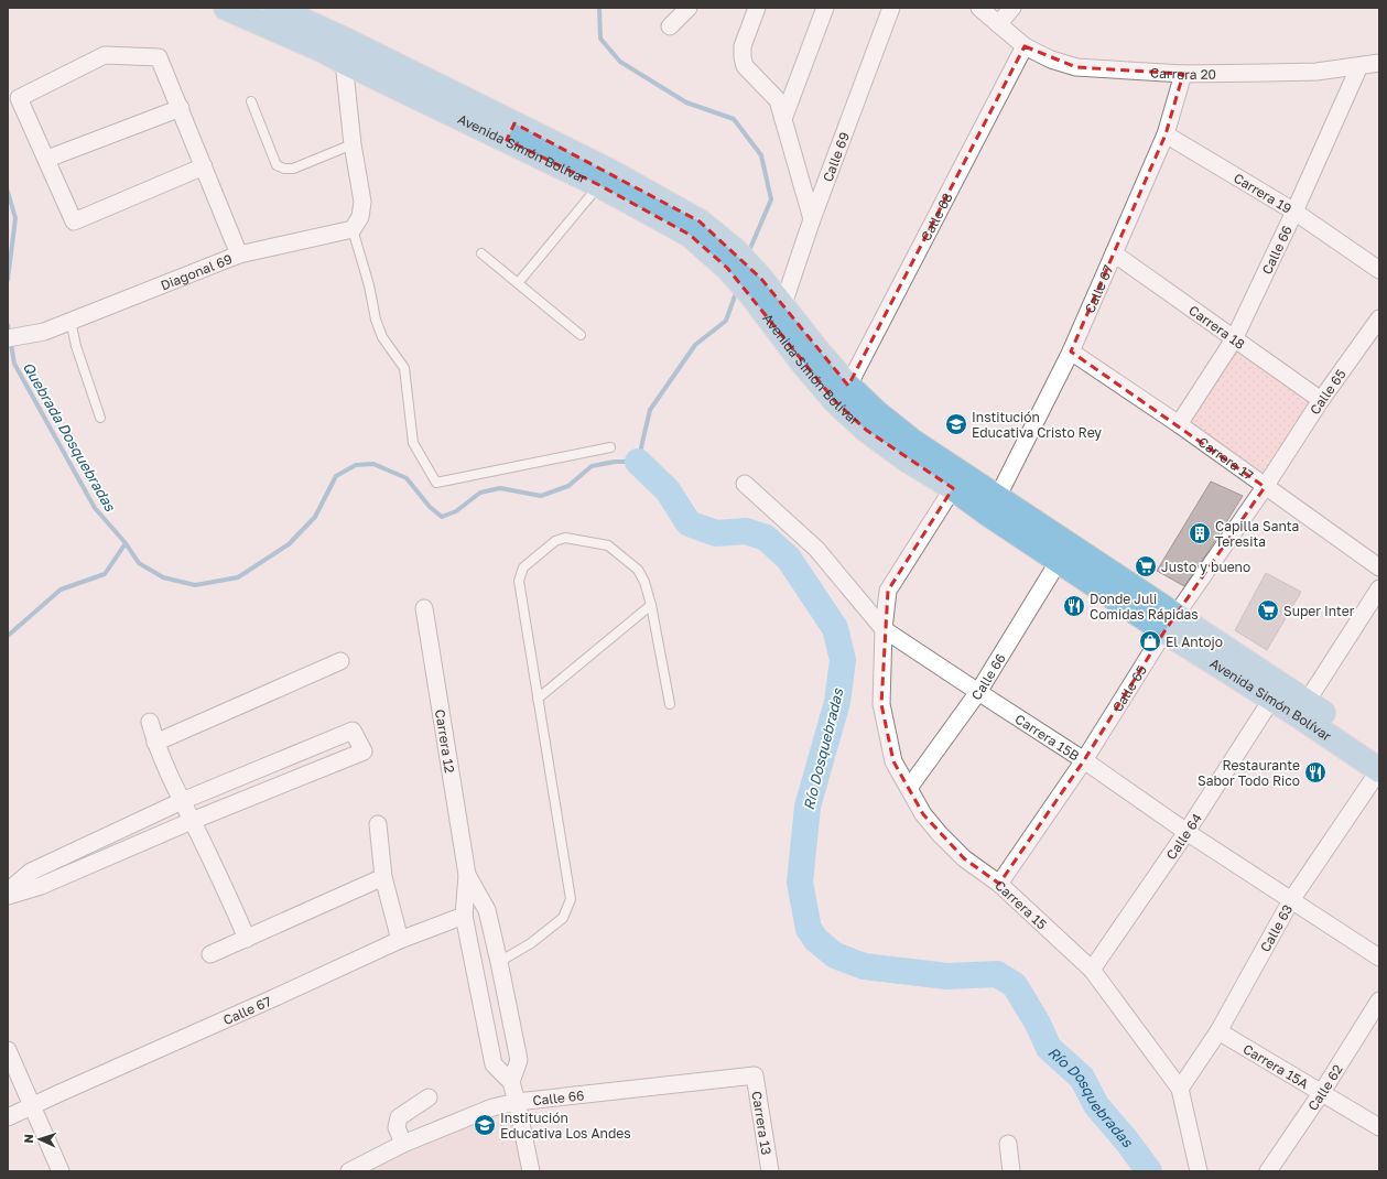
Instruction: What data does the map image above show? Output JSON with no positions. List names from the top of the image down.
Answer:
{
  "streets": {
    "main road": ["Avenida Simón Bolívar"],
    "street": [
      "Carrera 20",
      "Calle 69",
      "Carrera 19",
      "Calle 68",
      "Calle 66",
      "Diagonal 69",
      "Calle 67",
      "Carrera 18",
      "Calle 65",
      "Carrera 17",
      "Carrera 15B",
      "Carrera 12",
      "Calle 64",
      "Carrera 15",
      "Calle 63",
      "Carrera 15A",
      "Calle 62",
      "Carrera 13"
    ]
  },
  "crossings": [
    ["Carrera 20", "Calle 68"],
    ["Carrera 20", "Calle 66"],
    ["Carrera 20", "Calle 67"],
    ["Avenida Simón Bolívar", "Calle 69"],
    ["Avenida Simón Bolívar", "Calle 68"],
    ["Avenida Simón Bolívar", "Calle 66"],
    ["Avenida Simón Bolívar", "Calle 67"],
    ["Avenida Simón Bolívar", "Calle 65"],
    ["Avenida Simón Bolívar", "Calle 64"],
    ["Avenida Simón Bolívar", "Calle 63"],
    ["Carrera 19", "Calle 66"],
    ["Carrera 19", "Calle 67"],
    ["Calle 66", "Carrera 18"],
    ["Calle 66", "Carrera 17"],
    ["Calle 66", "Carrera 15B"],
    ["Calle 66", "Carrera 12"],
    ["Calle 66", "Carrera 15"],
    ["Calle 66", "Carrera 13"],
    ["Calle 67", "Carrera 18"],
    ["Calle 67", "Carrera 17"],
    ["Calle 67", "Carrera 12"],
    ["Carrera 18", "Calle 65"],
    ["Calle 65", "Carrera 17"],
    ["Calle 65", "Carrera 15B"],
    ["Calle 65", "Carrera 15"],
    ["Carrera 15B", "Calle 64"],
    ["Carrera 15B", "Carrera 15"],
    ["Carrera 15B", "Calle 63"],
    ["Calle 64", "Carrera 15"],
    ["Carrera 15", "Calle 63"],
    ["Calle 63", "Carrera 15A"],
    ["Carrera 15A", "Calle 62"]
  ],
  "water": ["Quebrada Dosquebradas", "Río Dosquebradas"],
  "places": {
    "school or university": ["Institución Educativa Cristo Rey", "Institución Educativa Los Andes"],
    "building": ["Capilla Santa Teresita"],
    "supermarket": ["Justo y bueno", "Super Inter"],
    "restaurant": ["Donde Juli Comidas Rápidas", "Restaurante Sabor Todo Rico"],
    "shop": ["El Antojo"]
  },
  "north": "left"
}
